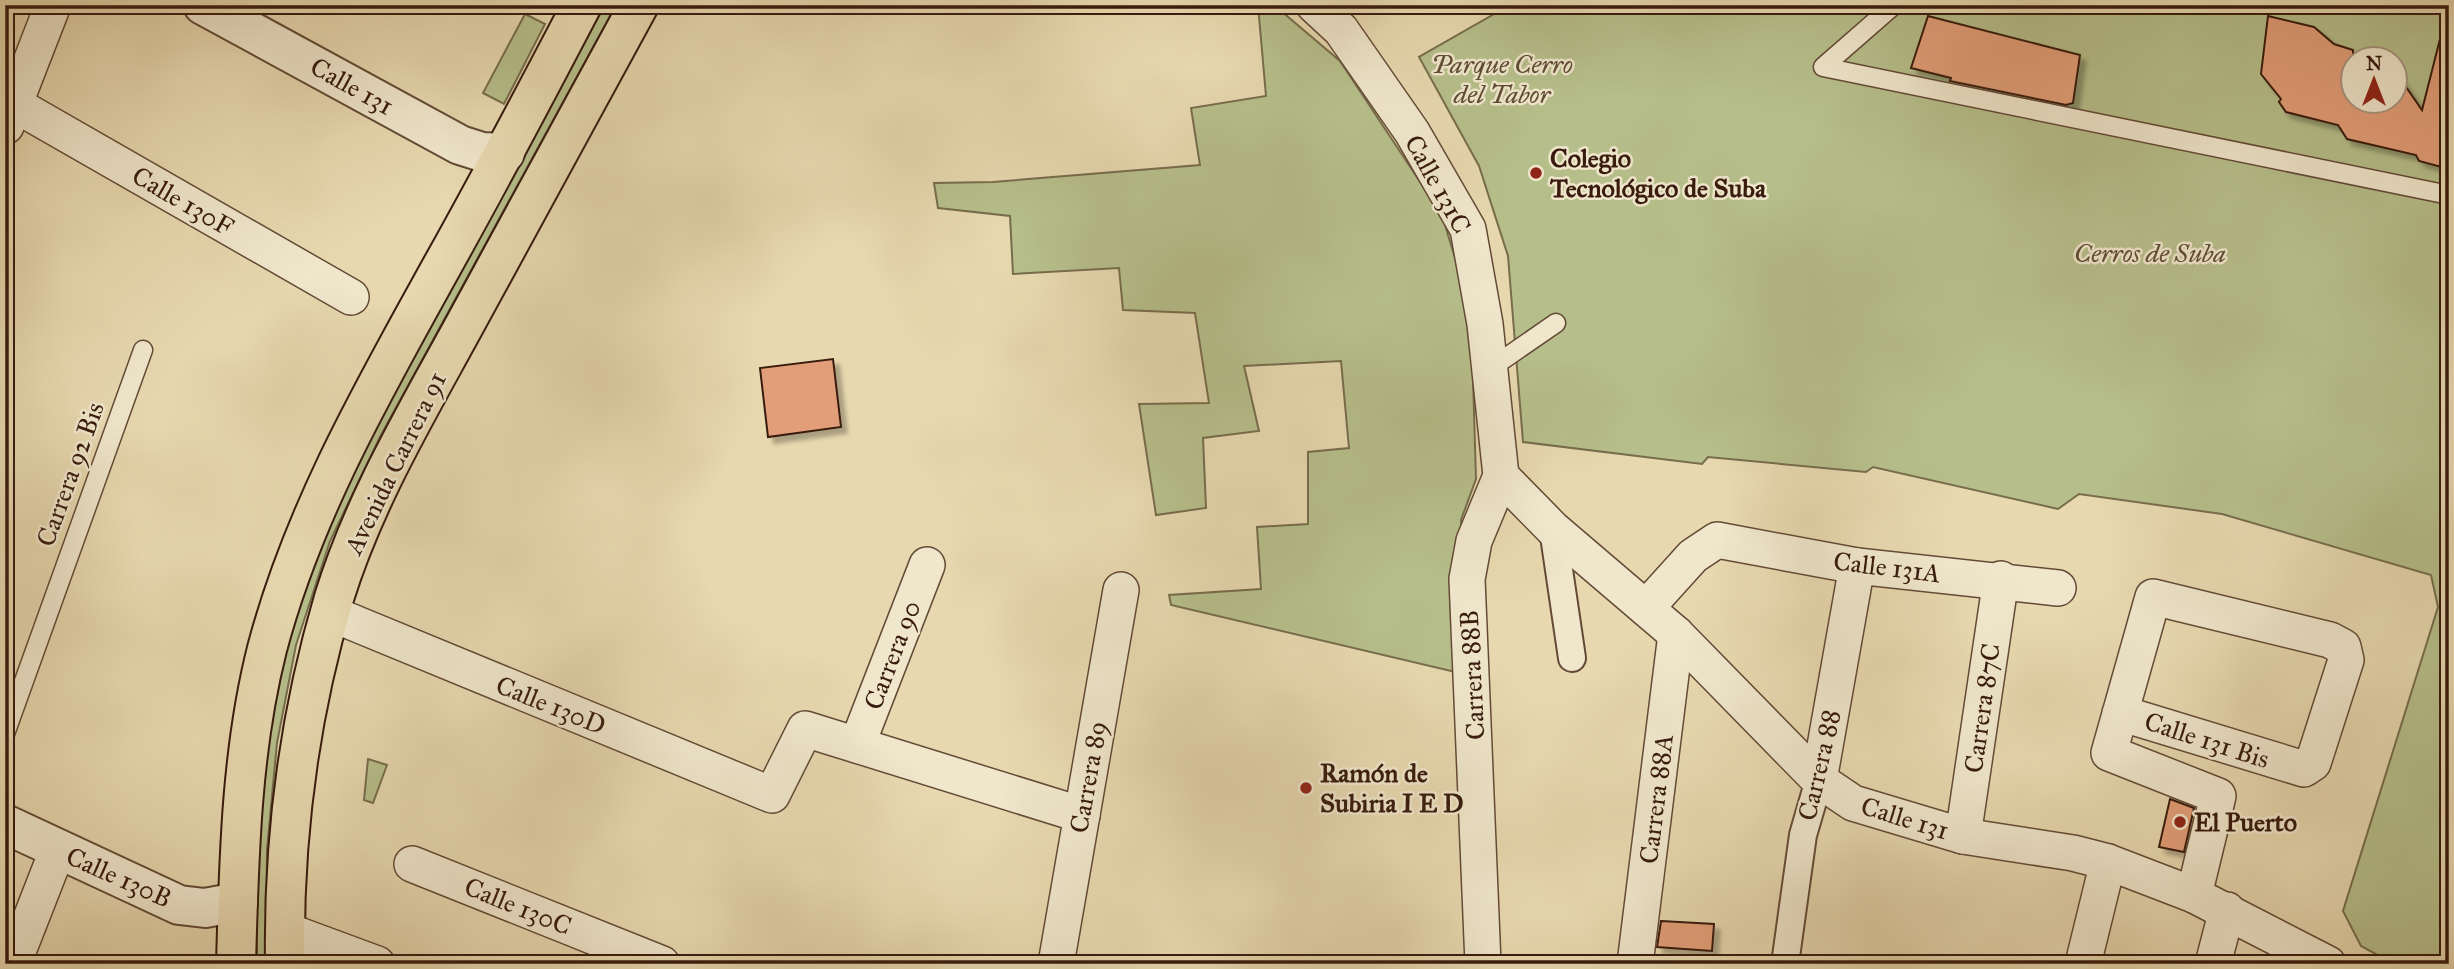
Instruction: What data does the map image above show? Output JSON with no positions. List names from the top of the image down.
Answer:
{
  "streets": {
    "main road": ["Avenida Carrera 91"],
    "street": [
      "Calle 131",
      "Calle 131C",
      "Calle 130F",
      "Calle 131A",
      "Carrera 90",
      "Carrera 88B",
      "Calle 130D",
      "Carrera 87C",
      "Calle 131 Bis",
      "Carrera 88",
      "Carrera 89",
      "Carrera 88A",
      "Calle 130B",
      "Calle 130C"
    ],
    "lane": ["Carrera 92 Bis"]
  },
  "crossings": [
    ["Calle 131", "Calle 131C"],
    ["Calle 131", "Avenida Carrera 91"],
    ["Calle 131", "Calle 131A"],
    ["Calle 131", "Carrera 88B"],
    ["Calle 131", "Carrera 87C"],
    ["Calle 131", "Calle 131 Bis"],
    ["Calle 131", "Carrera 88"],
    ["Calle 131", "Carrera 88A"],
    ["Calle 131C", "Carrera 88B"],
    ["Avenida Carrera 91", "Calle 130D"],
    ["Avenida Carrera 91", "Calle 130B"],
    ["Calle 131A", "Carrera 87C"],
    ["Calle 131A", "Carrera 88"],
    ["Carrera 90", "Calle 130D"]
  ],
  "parks": ["Parque Cerro del Tabor", "Cerros de Suba"],
  "places": ["Colegio Tecnológico de Suba", "Ramón de Subiria I E D", "El Puerto"],
  "north": "top"
}
